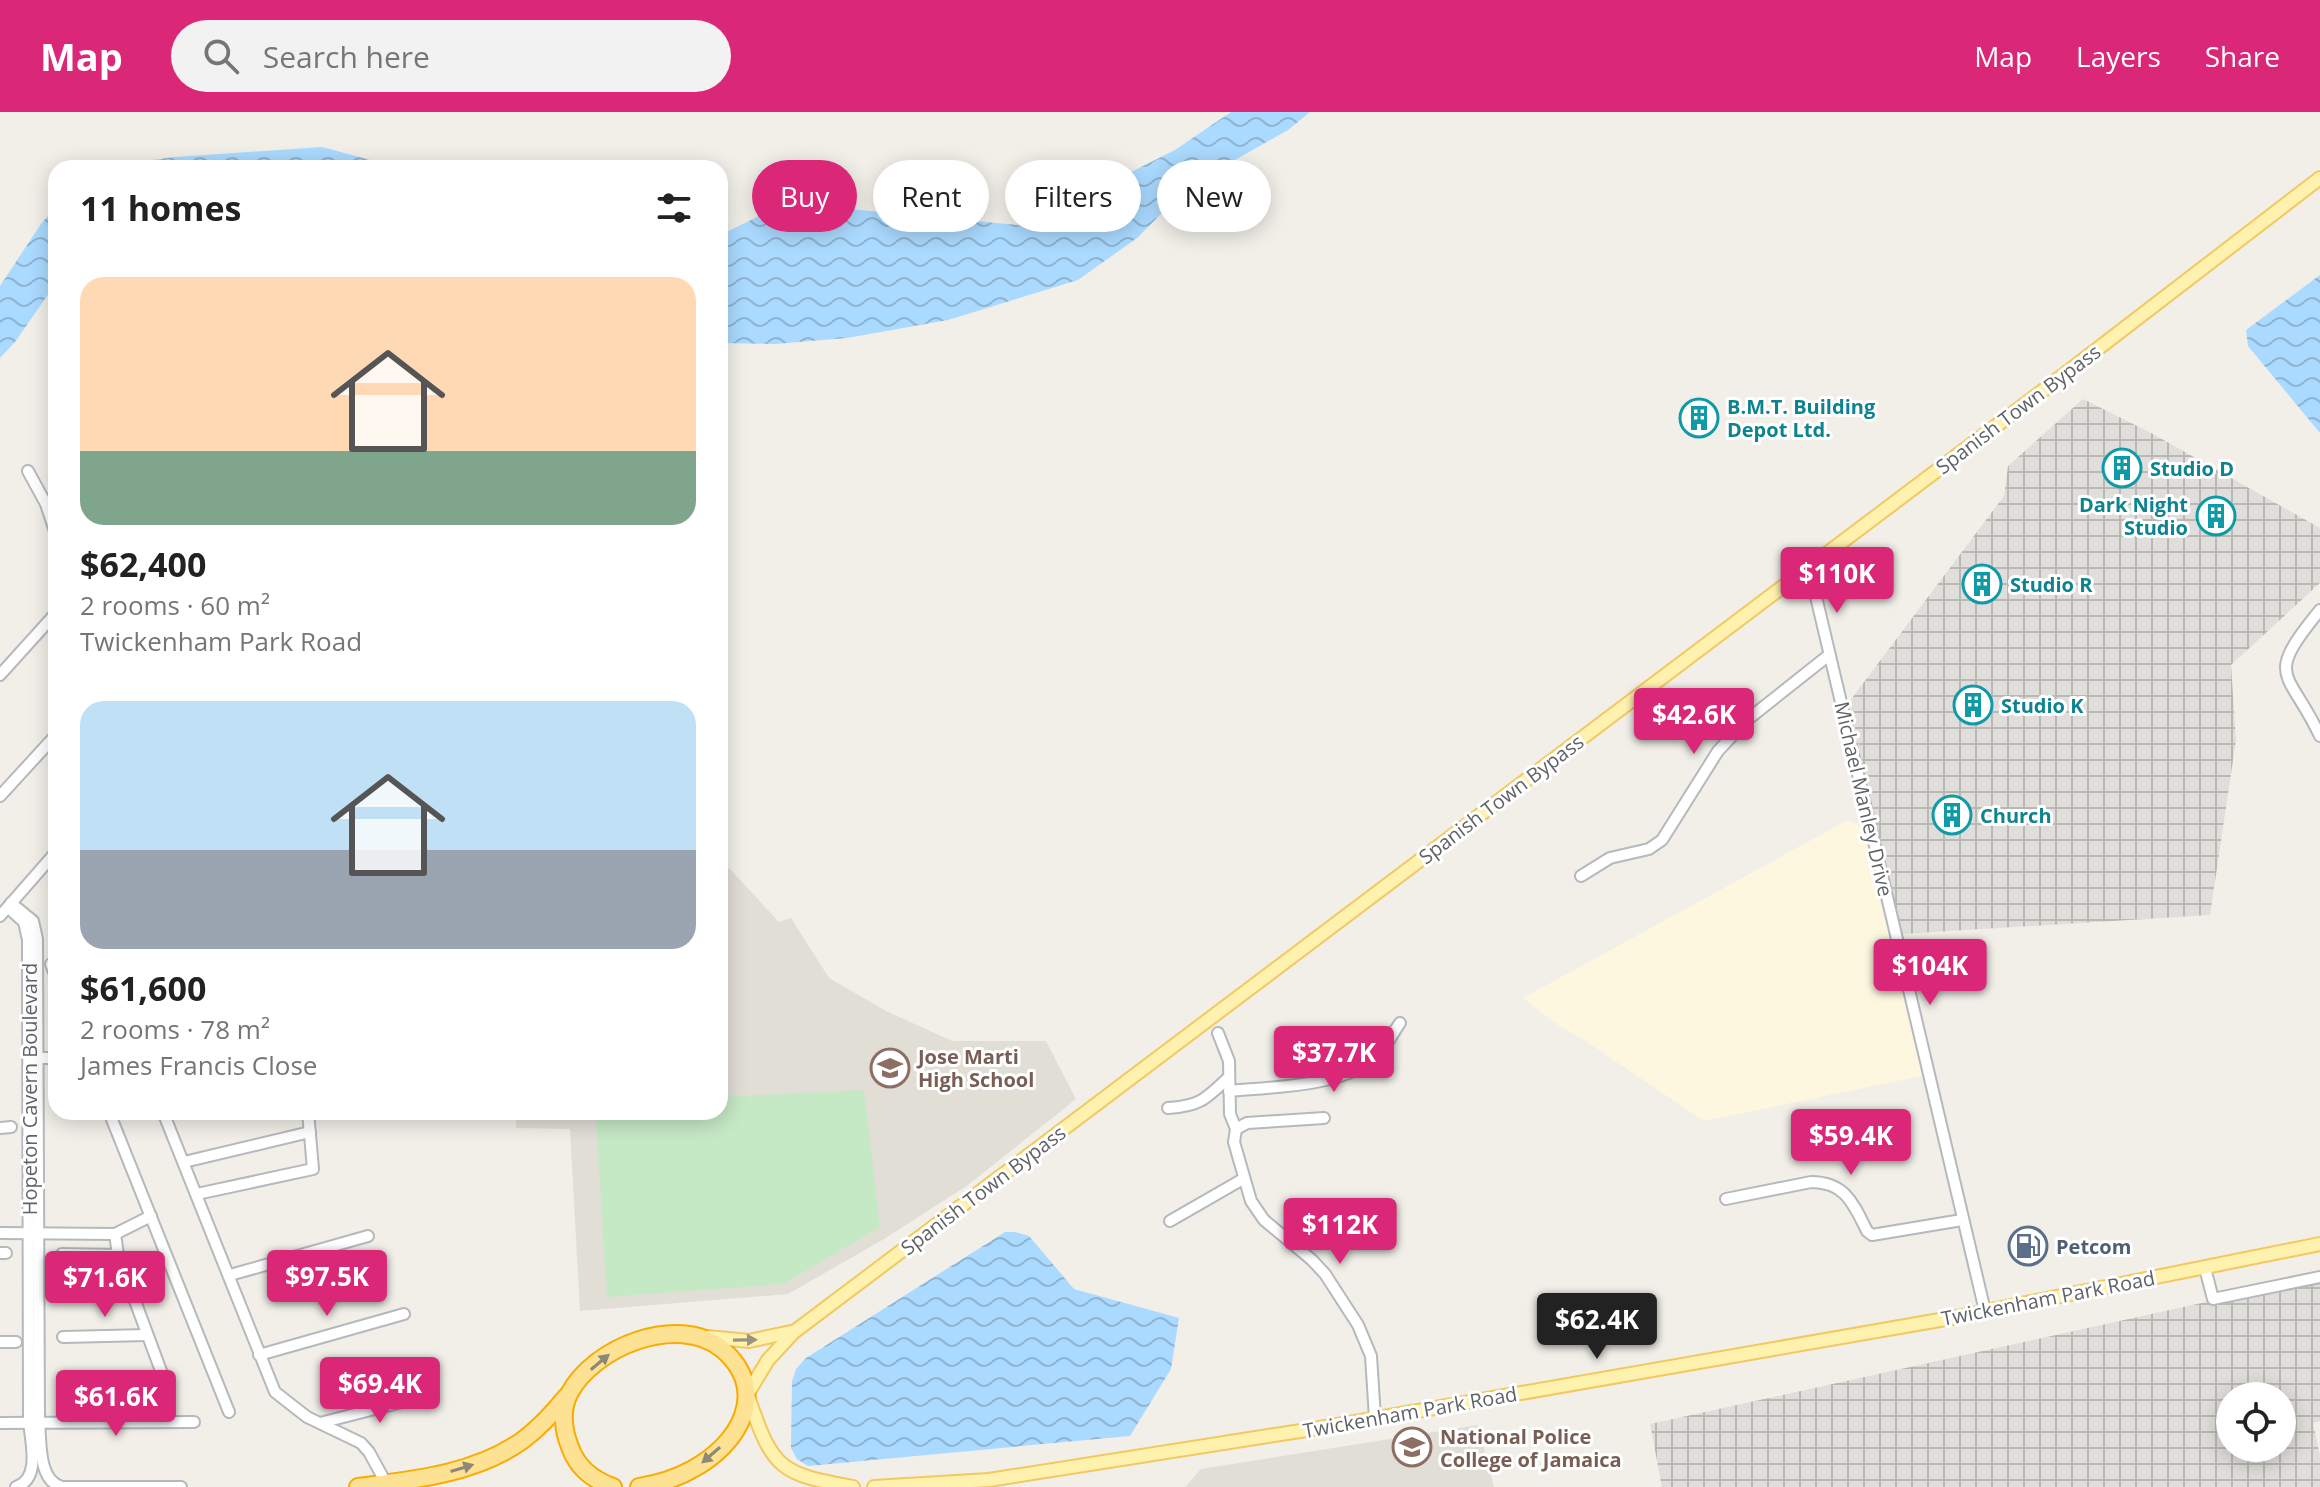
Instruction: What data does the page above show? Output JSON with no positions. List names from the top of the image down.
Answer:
{
  "streets": {
    "main road": ["Spanish Town Bypass", "Twickenham Park Road"],
    "street": ["Michael Manley Drive", "Hopeton Cavern Boulevard"]
  },
  "crossings": [
    ["Spanish Town Bypass", "Michael Manley Drive"],
    ["Michael Manley Drive", "Twickenham Park Road"]
  ],
  "places": {
    "building": [
      "B.M.T. Building Depot Ltd.",
      "Studio D",
      "Dark Night Studio",
      "Studio R",
      "Studio K",
      "Church"
    ],
    "school or university": ["Jose Marti High School", "National Police College of Jamaica"],
    "fuel station": ["Petcom"]
  },
  "page": {
    "header": "Map",
    "search": "Search here",
    "nav": ["Map", "Layers", "Share"],
    "chip": [
      "Buy",
      "Rent",
      "Filters",
      "New"
    ],
    "heading": "11 homes",
    "list": [
      {
        "name": "$62,400",
        "note": "2 rooms · 60 m² · Twickenham Park Road"
      },
      {
        "name": "$61,600",
        "note": "2 rooms · 78 m² · James Francis Close"
      }
    ],
    "price": [
      "$110K",
      "$42.6K",
      "$104K",
      "$37.7K",
      "$59.4K",
      "$112K",
      "$97.5K",
      "$71.6K",
      "$62.4K",
      "$69.4K",
      "$61.6K"
    ]
  }
}
